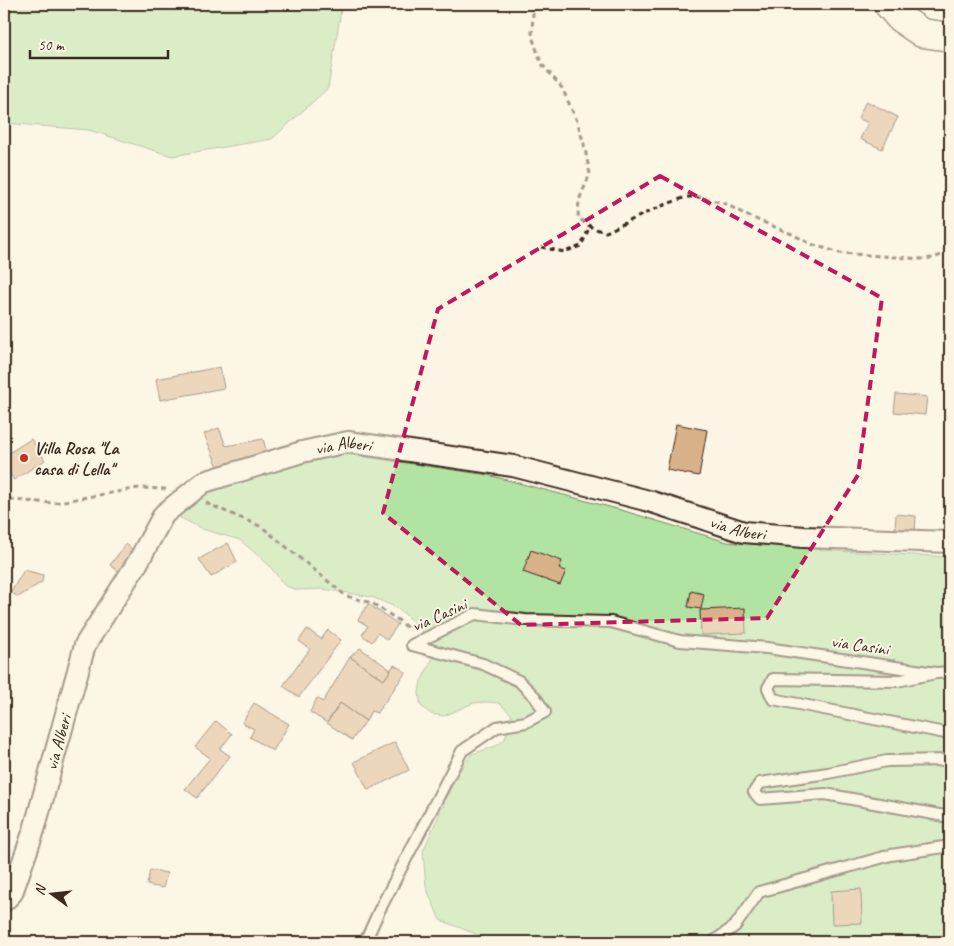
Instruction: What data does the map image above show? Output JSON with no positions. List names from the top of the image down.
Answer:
{
  "streets": {
    "street": ["via Alberi"],
    "lane": ["via Casini"]
  },
  "places": ["Villa Rosa \"La casa di Lella\""],
  "scale_bar": "50 m",
  "north": "left"
}
